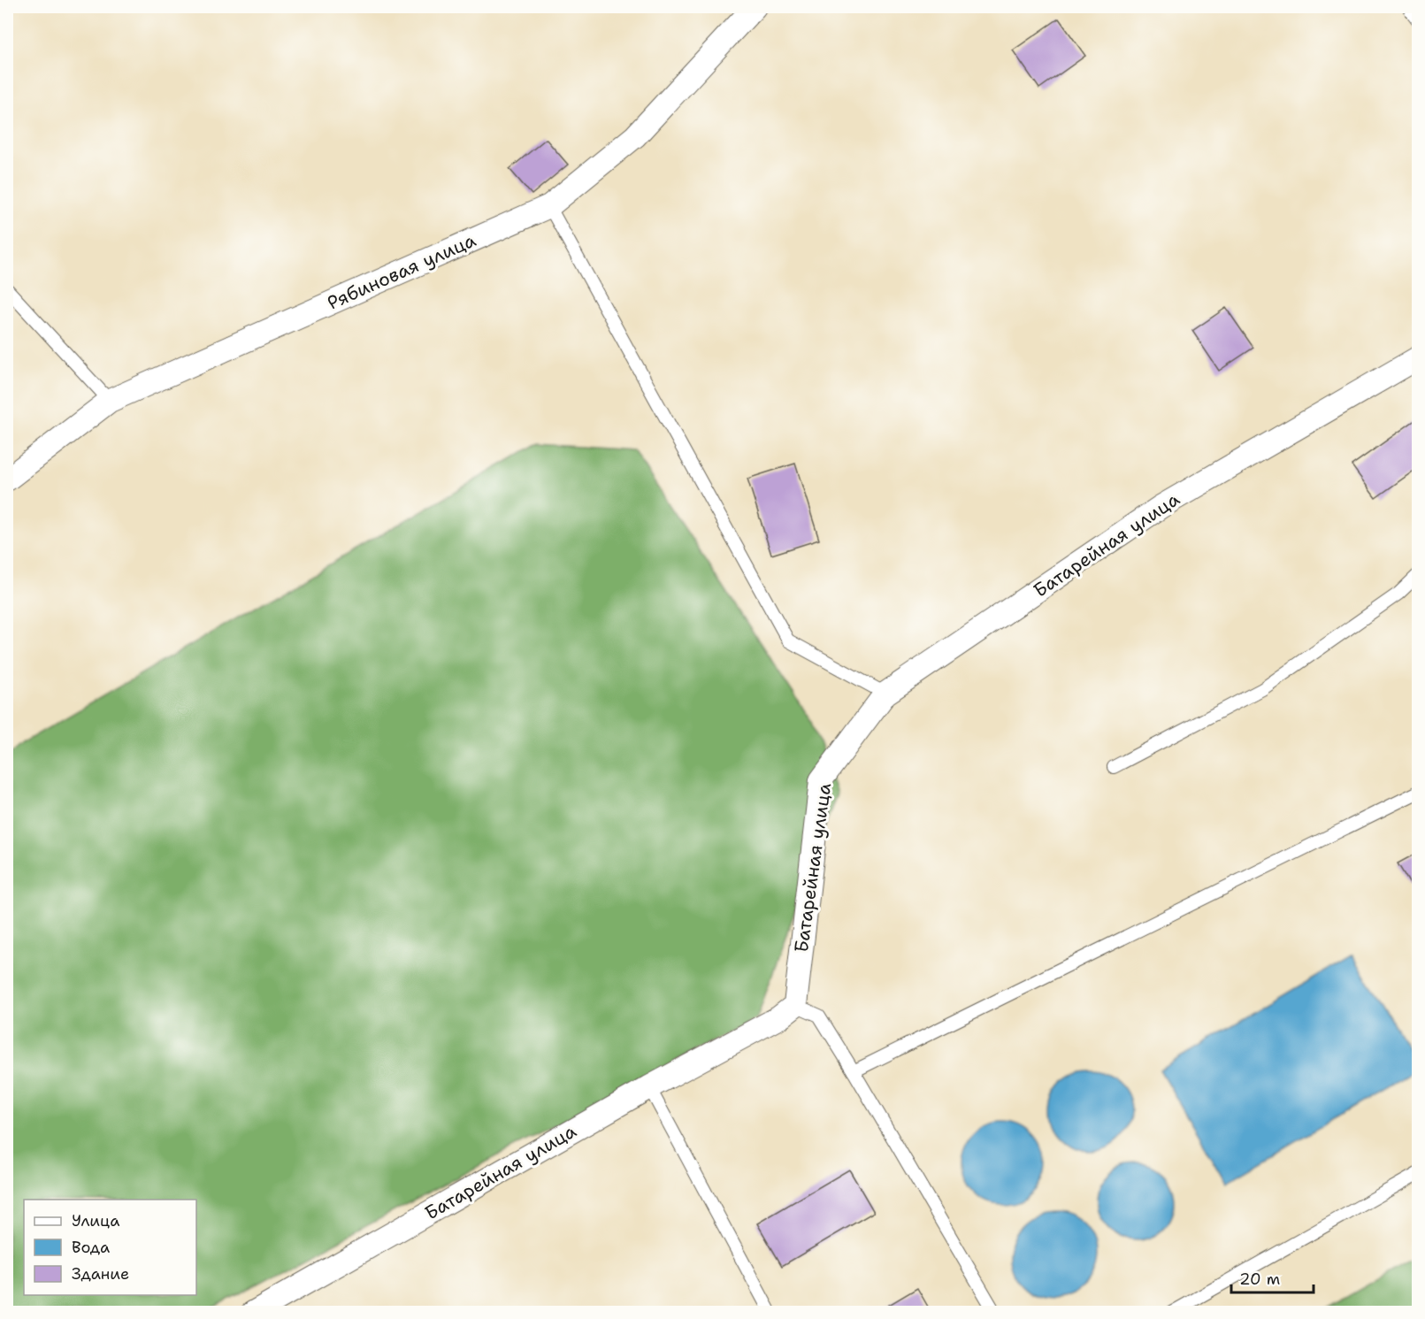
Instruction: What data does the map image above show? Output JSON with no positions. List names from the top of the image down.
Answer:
{
  "streets": {
    "street": ["Рябиновая улица", "Батарейная улица"]
  },
  "legend": ["Улица", "Вода", "Здание"],
  "scale_bar": "20 m"
}
